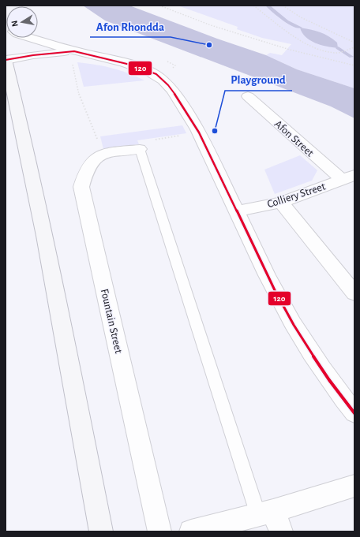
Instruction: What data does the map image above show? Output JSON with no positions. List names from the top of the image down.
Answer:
{
  "streets": {
    "street": ["Afon Street", "Colliery Street", "Fountain Street"]
  },
  "crossings": [
    ["Afon Street", "Colliery Street"]
  ],
  "places": ["Afon Rhondda", "Playground"],
  "lines": ["transit line 120"],
  "north": "left"
}
